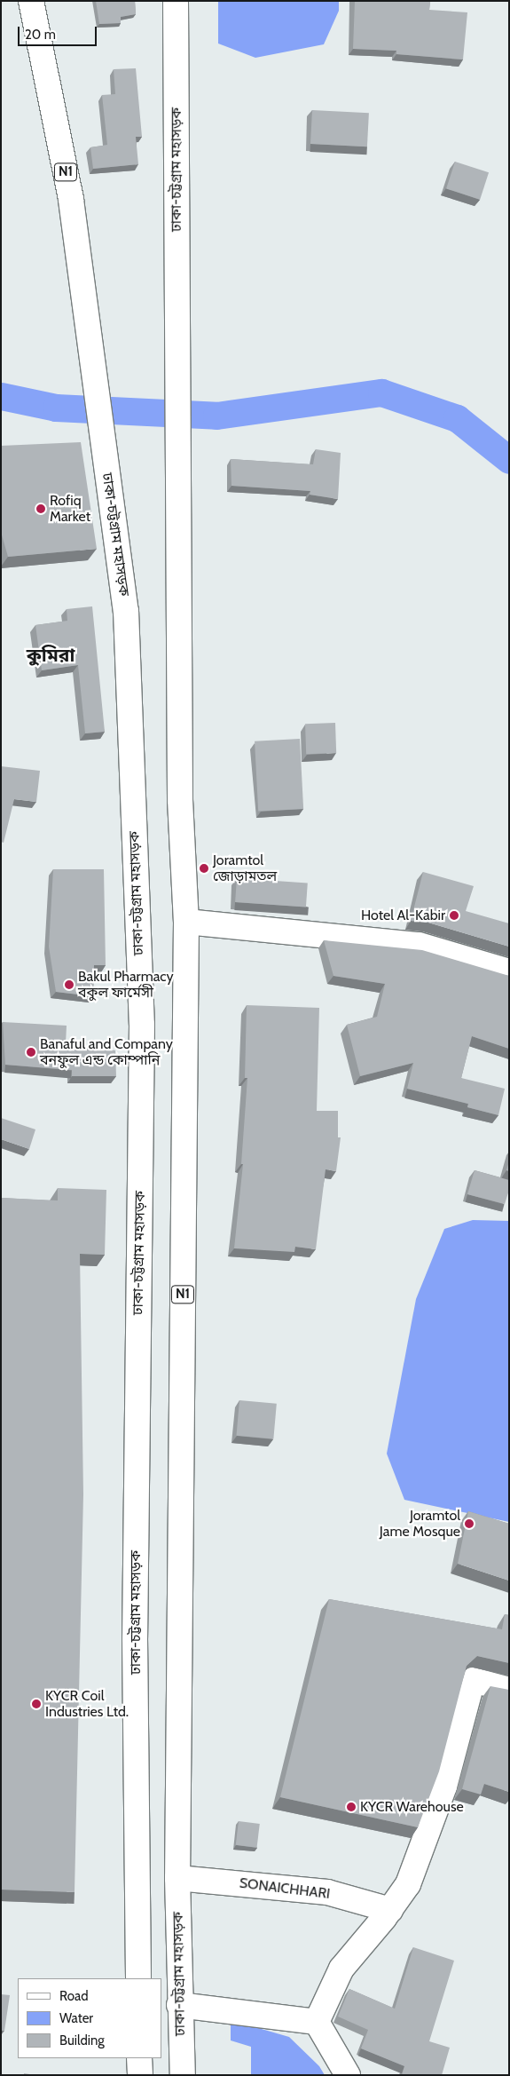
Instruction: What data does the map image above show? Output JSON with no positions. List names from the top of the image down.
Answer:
{
  "streets": {
    "main road": ["ঢাকা-চট্টগ্রাম মহাসড়ক", "N1", "SONAICHHARI"]
  },
  "crossings": [
    ["ঢাকা-চট্টগ্রাম মহাসড়ক", "SONAICHHARI"]
  ],
  "districts": ["কুমিরা"],
  "places": [
    "Rofiq Market",
    "Joramtol জোড়ামতল",
    "Hotel Al-Kabir",
    "Bakul Pharmacy বকুল ফার্মেসী",
    "Banaful and Company বনফুল এন্ড কোম্পানি",
    "Joramtol Jame Mosque",
    "KYCR Coil Industries Ltd.",
    "KYCR Warehouse"
  ],
  "legend": ["Road", "Water", "Building"],
  "scale_bar": "20 m"
}
